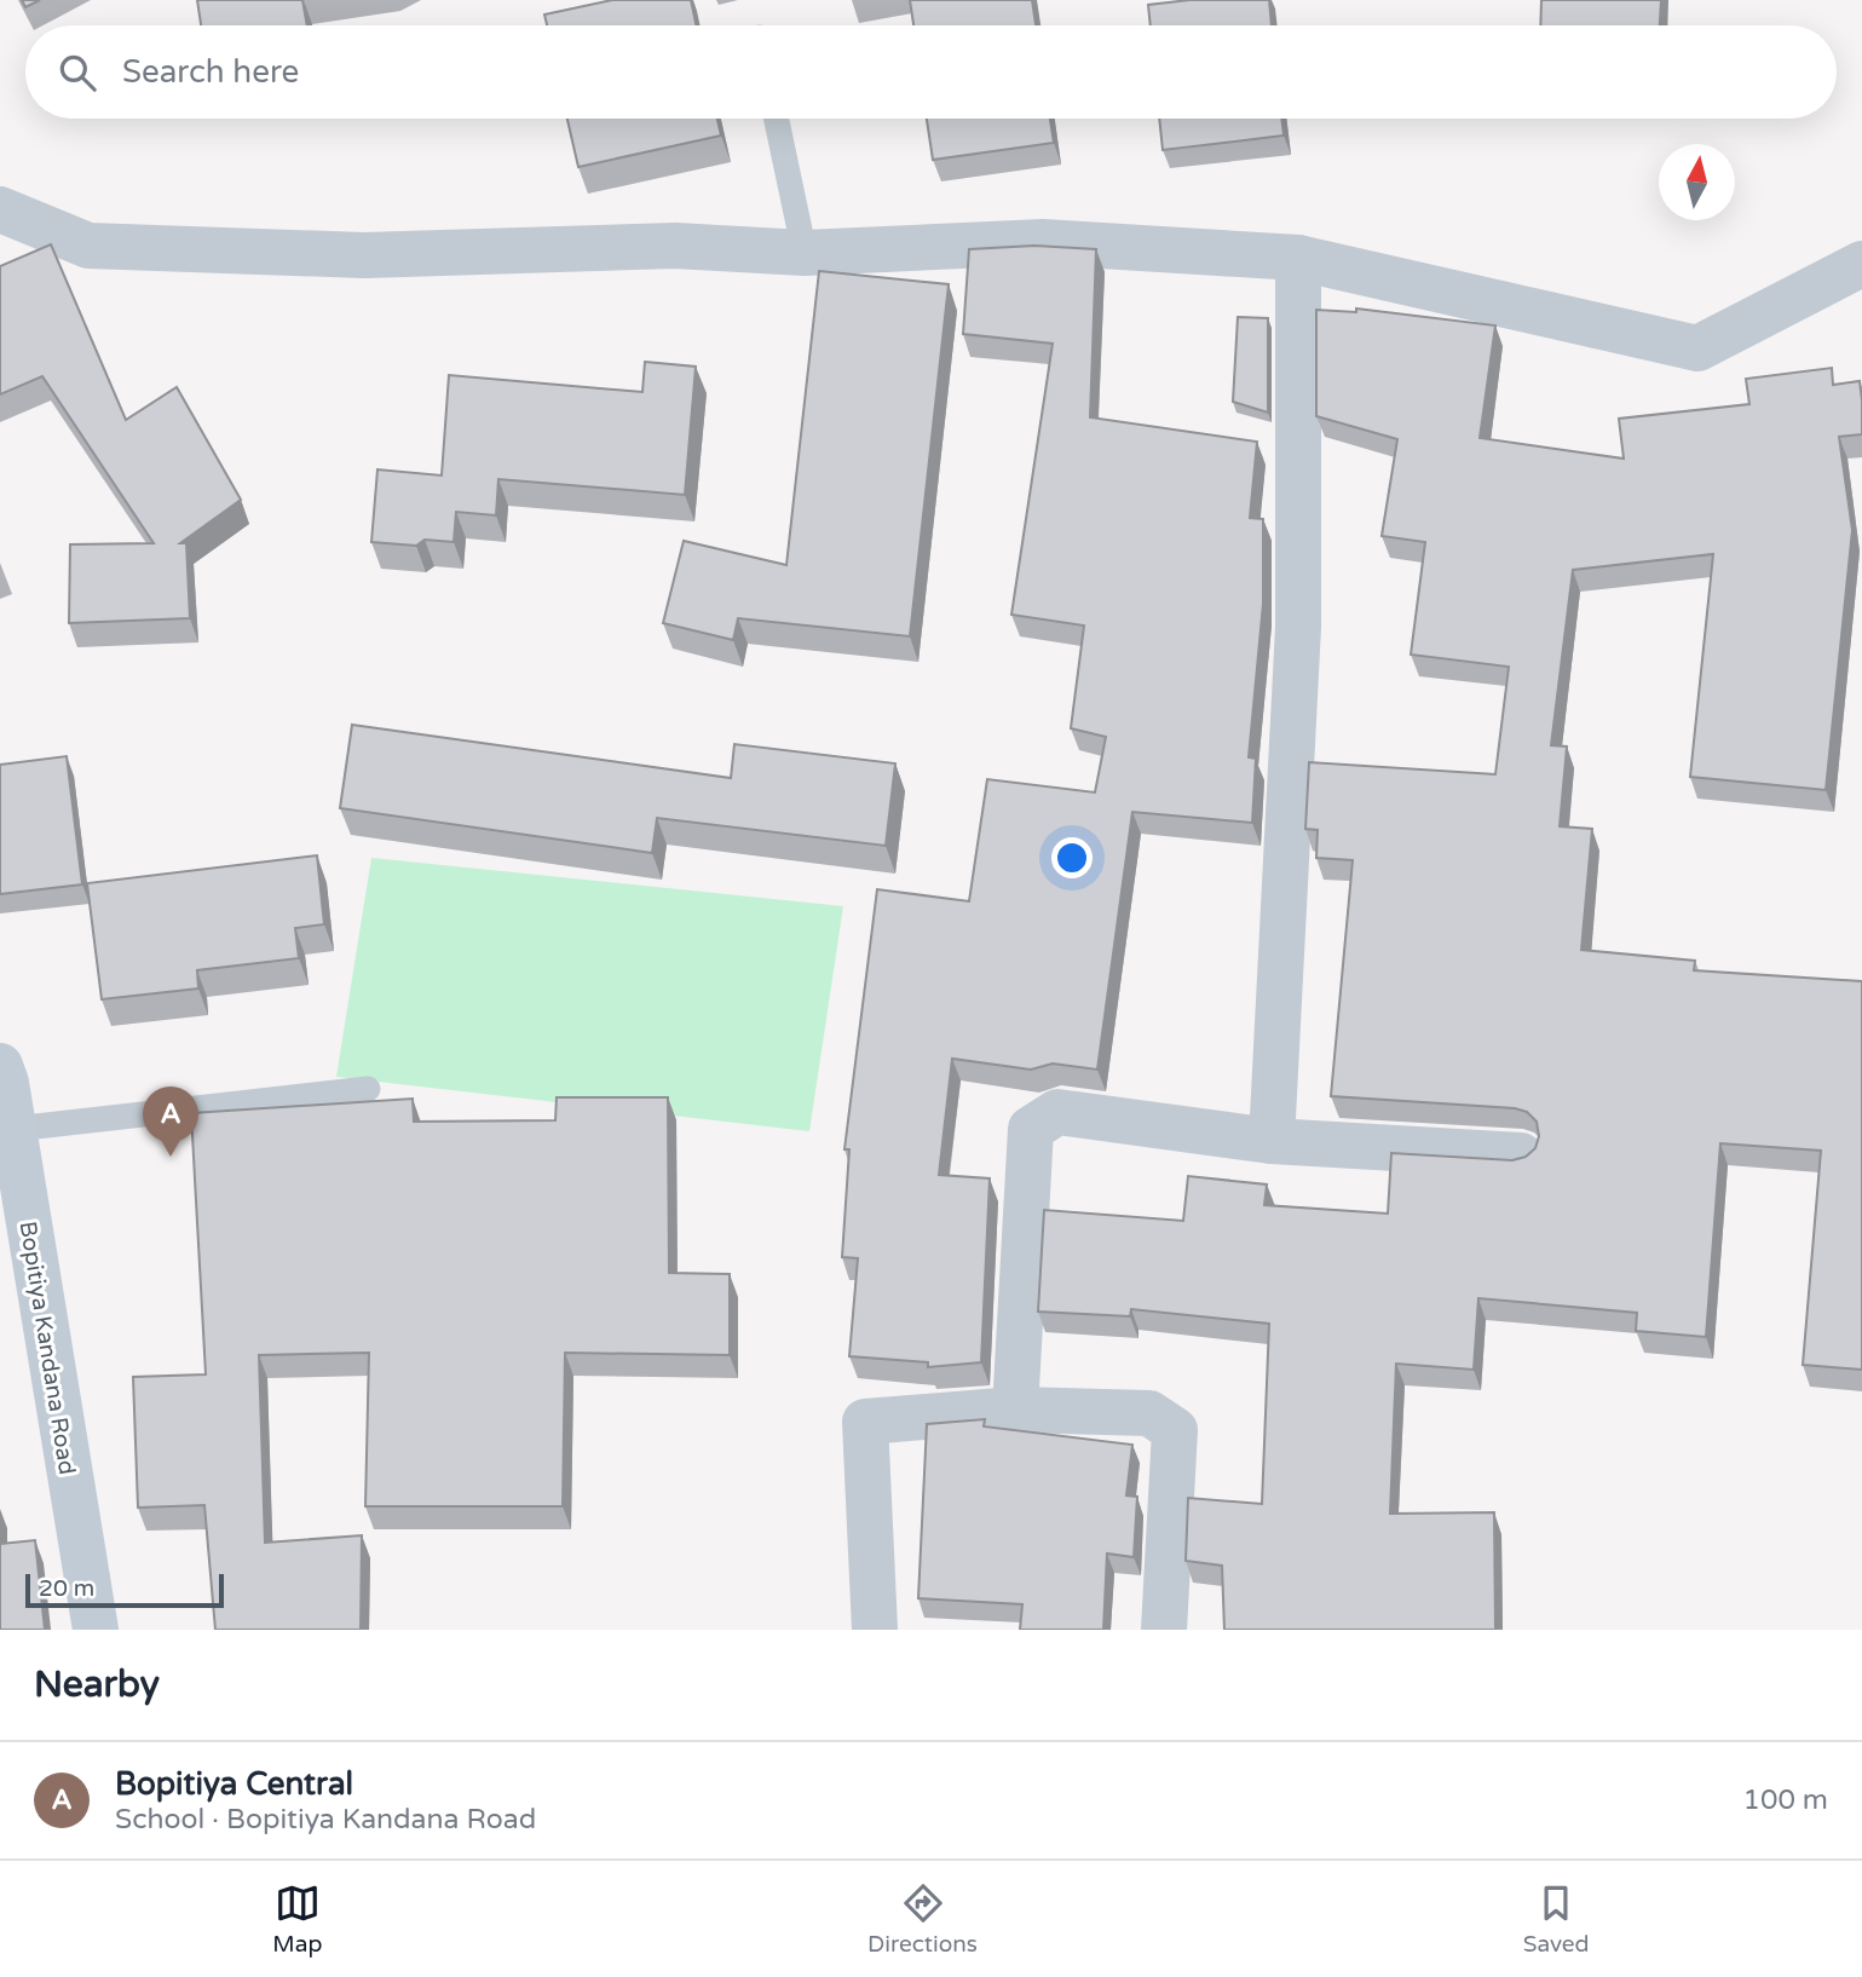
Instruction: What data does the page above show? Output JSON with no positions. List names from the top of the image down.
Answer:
{
  "streets": {
    "main road": ["Bopitiya Kandana Road"]
  },
  "scale_bar": "20 m",
  "north": "top",
  "page": {
    "search": "Search here",
    "pins": "A",
    "scale": "20 m",
    "heading": "Nearby",
    "list": [
      {
        "mark": "A",
        "name": "Bopitiya Central",
        "note": "School · Bopitiya Kandana Road",
        "value": "100 m"
      }
    ],
    "nav": ["Map", "Directions", "Saved"]
  }
}
